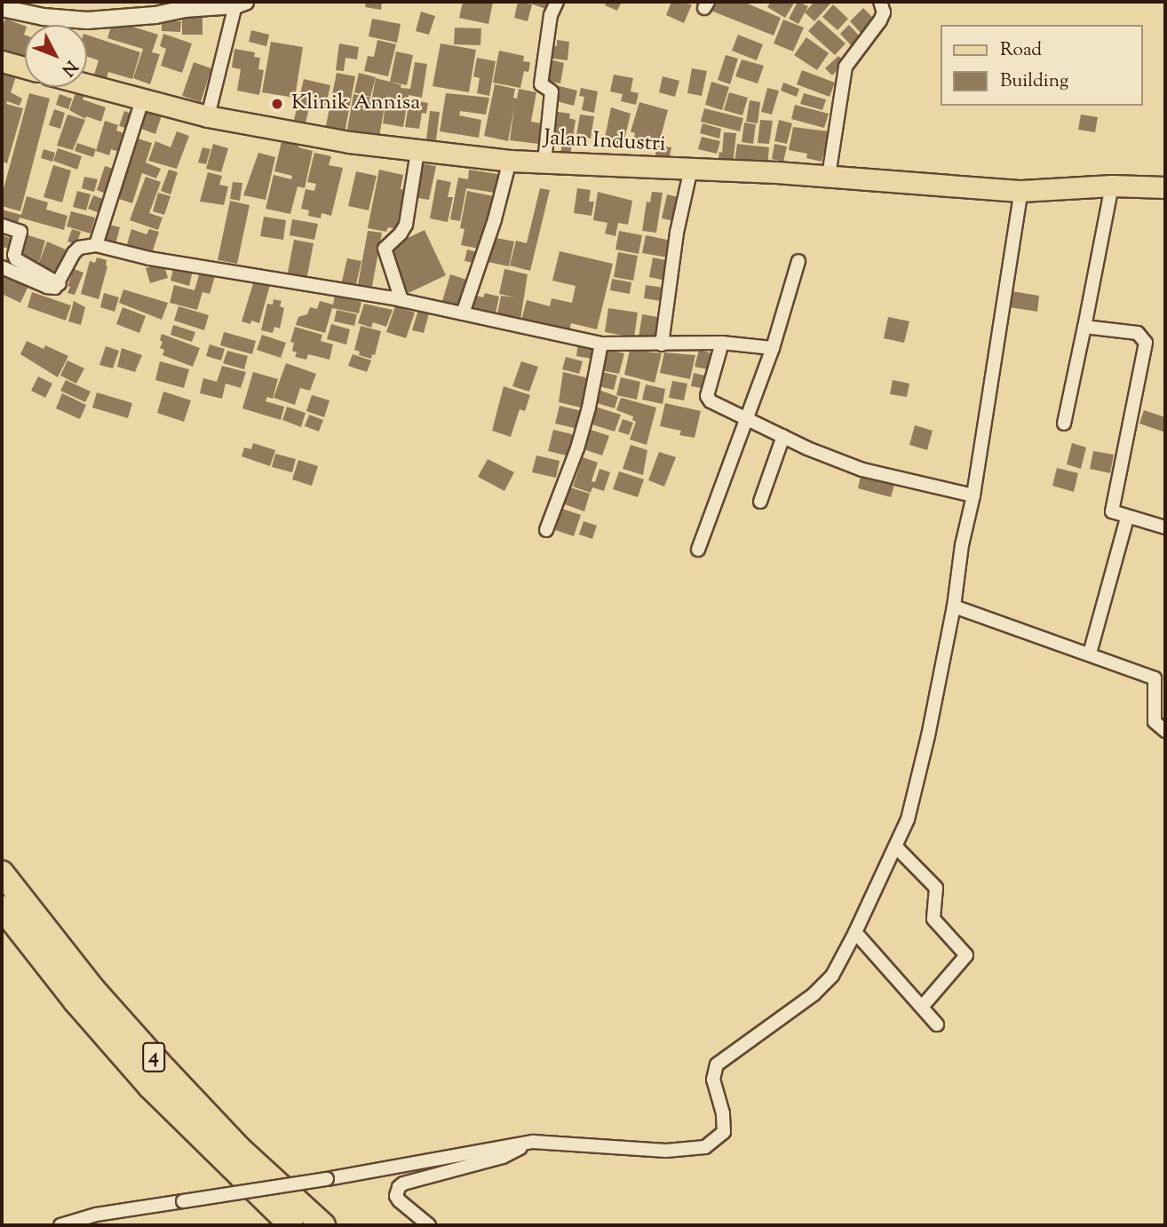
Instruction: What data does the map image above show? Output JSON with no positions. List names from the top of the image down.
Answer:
{
  "streets": {
    "highway": ["4"],
    "main road": ["Jalan Industri"]
  },
  "places": ["Klinik Annisa"],
  "legend": ["Road", "Building"],
  "north": "bottom right"
}
